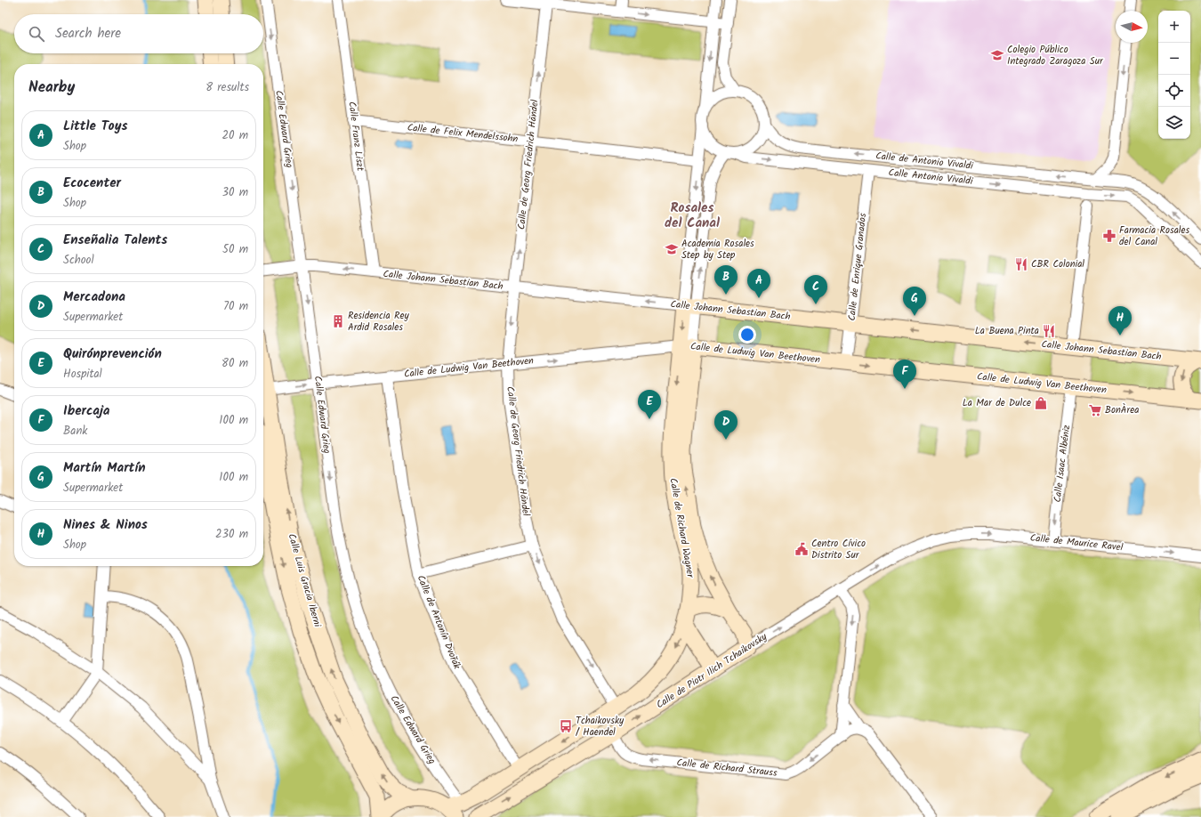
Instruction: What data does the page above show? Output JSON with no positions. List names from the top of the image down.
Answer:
{
  "streets": {
    "street": [
      "Calle Edward Grieg",
      "Calle de Felix Mendelssohn",
      "Calle Franz Liszt",
      "Calle de Antonio Vivaldi",
      "Calle de Georg Friedrich Händel",
      "Calle Antonio Vivaldi",
      "Calle de Enrique Granados",
      "Calle Johann Sebastian Bach",
      "Calle de Ludwig Van Beethoven",
      "Calle Isaac Albéniz",
      "Calle de Richard Wagner",
      "Calle de Maurice Ravel",
      "Calle Luis Gracia Iberni",
      "Calle de Antonín Dvořák",
      "Calle de Piotr Ilich Tchaikovsky",
      "Calle de Richard Strauss"
    ]
  },
  "crossings": [
    ["Calle Edward Grieg", "Calle Johann Sebastian Bach"],
    ["Calle Edward Grieg", "Calle de Ludwig Van Beethoven"],
    ["Calle de Felix Mendelssohn", "Calle Franz Liszt"],
    ["Calle de Felix Mendelssohn", "Calle de Georg Friedrich Händel"],
    ["Calle de Felix Mendelssohn", "Calle de Richard Wagner"],
    ["Calle Franz Liszt", "Calle Johann Sebastian Bach"],
    ["Calle de Antonio Vivaldi", "Calle Antonio Vivaldi"],
    ["Calle de Antonio Vivaldi", "Calle de Richard Wagner"],
    ["Calle de Georg Friedrich Händel", "Calle Johann Sebastian Bach"],
    ["Calle de Georg Friedrich Händel", "Calle de Ludwig Van Beethoven"],
    ["Calle de Georg Friedrich Händel", "Calle de Richard Wagner"],
    ["Calle Antonio Vivaldi", "Calle de Enrique Granados"],
    ["Calle Antonio Vivaldi", "Calle de Richard Wagner"],
    ["Calle de Enrique Granados", "Calle Johann Sebastian Bach"],
    ["Calle de Enrique Granados", "Calle de Ludwig Van Beethoven"],
    ["Calle Johann Sebastian Bach", "Calle de Richard Wagner"],
    ["Calle de Ludwig Van Beethoven", "Calle Isaac Albéniz"],
    ["Calle de Ludwig Van Beethoven", "Calle de Richard Wagner"],
    ["Calle de Ludwig Van Beethoven", "Calle Luis Gracia Iberni"],
    ["Calle de Ludwig Van Beethoven", "Calle de Antonín Dvořák"],
    ["Calle Isaac Albéniz", "Calle de Maurice Ravel"],
    ["Calle de Richard Wagner", "Calle de Piotr Ilich Tchaikovsky"],
    ["Calle de Maurice Ravel", "Calle de Piotr Ilich Tchaikovsky"],
    ["Calle de Piotr Ilich Tchaikovsky", "Calle de Richard Strauss"]
  ],
  "one_way": [
    "Calle Edward Grieg",
    "Calle de Antonio Vivaldi",
    "Calle Antonio Vivaldi",
    "Calle Johann Sebastian Bach",
    "Calle de Ludwig Van Beethoven",
    "Calle Isaac Albéniz",
    "Calle de Maurice Ravel",
    "Calle de Richard Strauss"
  ],
  "districts": ["Rosales del Canal"],
  "places": {
    "school or university": ["Colegio Público Integrado Zaragoza Sur", "Academia Rosales Step by Step"],
    "pharmacy": ["Farmacia Rosales del Canal"],
    "restaurant": ["CBR Colonial", "La Buena Pinta"],
    "building": ["Residencia Rey Ardid Rosales"],
    "shop": ["La Mar de Dulce"],
    "supermarket": ["BonÀrea"],
    "public building": ["Centro Cívico Distrito Sur"],
    "bus stop": ["Tchaikovsky / Haendel"]
  },
  "north": "right",
  "page": {
    "map_buttons": ["+", "−"],
    "search": "Search here",
    "heading": ["Nearby", "8 results"],
    "list": [
      {
        "mark": "A",
        "name": "Little Toys",
        "note": "Shop",
        "value": "20 m"
      },
      {
        "mark": "B",
        "name": "Ecocenter",
        "note": "Shop",
        "value": "30 m"
      },
      {
        "mark": "C",
        "name": "Enseñalia Talents",
        "note": "School",
        "value": "50 m"
      },
      {
        "mark": "D",
        "name": "Mercadona",
        "note": "Supermarket",
        "value": "70 m"
      },
      {
        "mark": "E",
        "name": "Quirónprevención",
        "note": "Hospital",
        "value": "80 m"
      },
      {
        "mark": "F",
        "name": "Ibercaja",
        "note": "Bank",
        "value": "100 m"
      },
      {
        "mark": "G",
        "name": "Martín Martín",
        "note": "Supermarket",
        "value": "100 m"
      },
      {
        "mark": "H",
        "name": "Nines & Ninos",
        "note": "Shop",
        "value": "230 m"
      }
    ],
    "pins": [
      "B",
      "A",
      "C",
      "G",
      "H",
      "F",
      "E",
      "D"
    ]
  }
}
